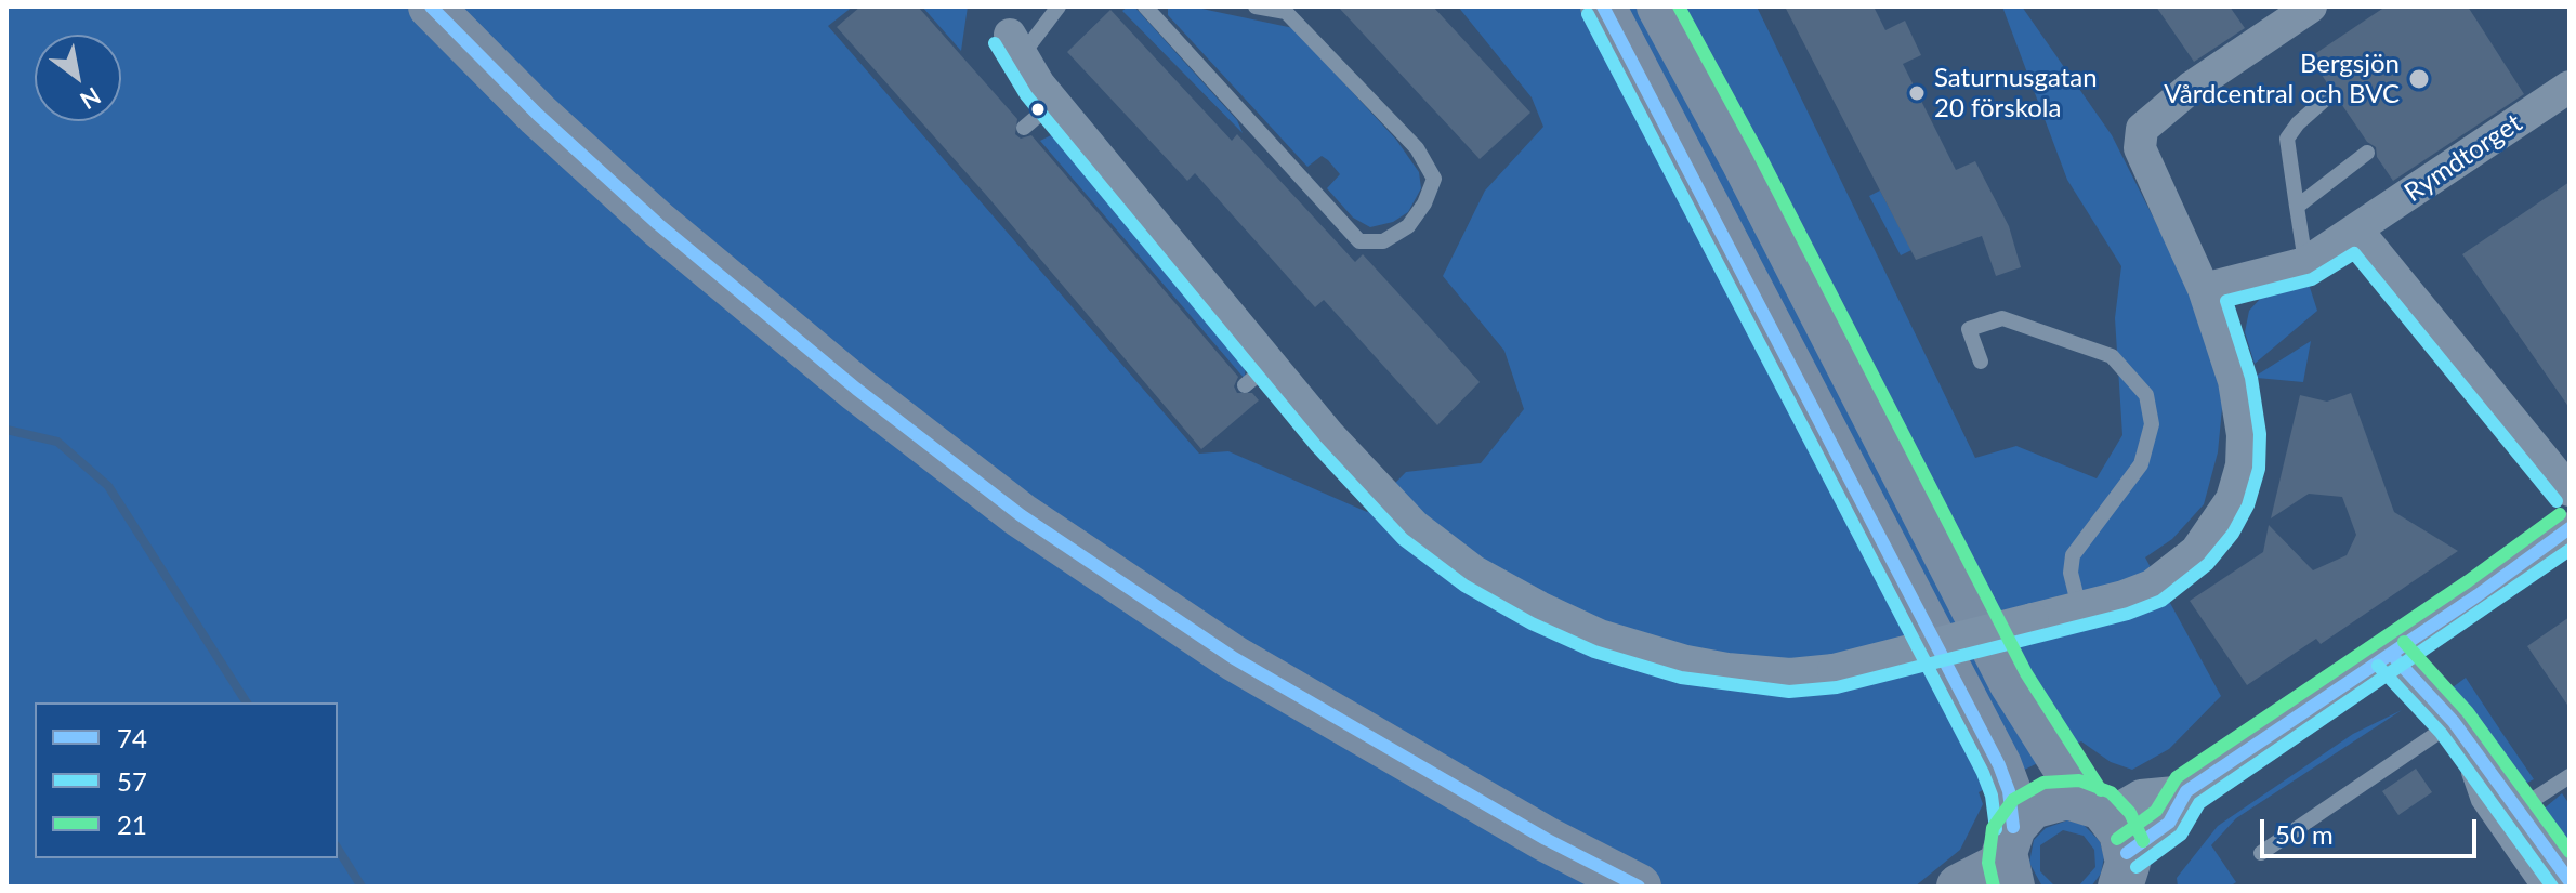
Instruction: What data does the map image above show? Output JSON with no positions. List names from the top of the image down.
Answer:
{
  "streets": {
    "street": ["Rymdtorget"]
  },
  "places": ["Bergsjön Vårdcentral och BVC", "Saturnusgatan 20 förskola"],
  "lines": ["transit line 74", "transit line 21", "transit line 57"],
  "legend": ["74", "57", "21"],
  "scale_bar": "50 m",
  "north": "bottom right"
}
